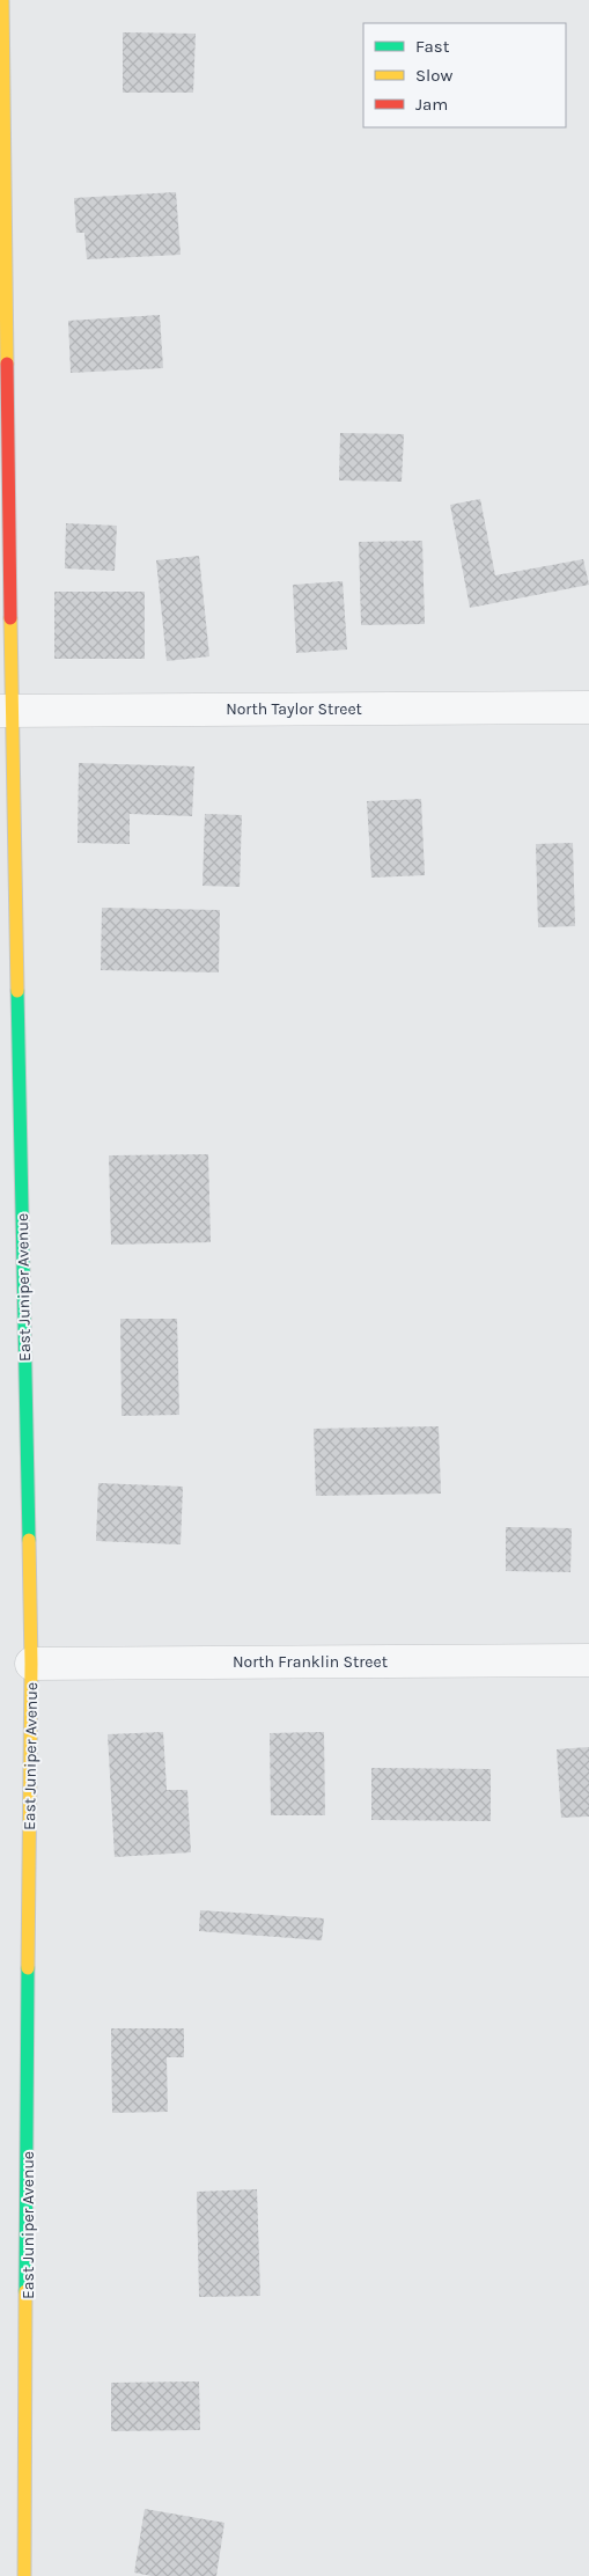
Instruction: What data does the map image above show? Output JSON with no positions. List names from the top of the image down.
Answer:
{
  "streets": {
    "street": ["North Taylor Street", "East Juniper Avenue", "North Franklin Street"]
  },
  "crossings": [
    ["North Taylor Street", "East Juniper Avenue"],
    ["East Juniper Avenue", "North Franklin Street"]
  ],
  "legend": ["Fast", "Slow", "Jam"]
}
